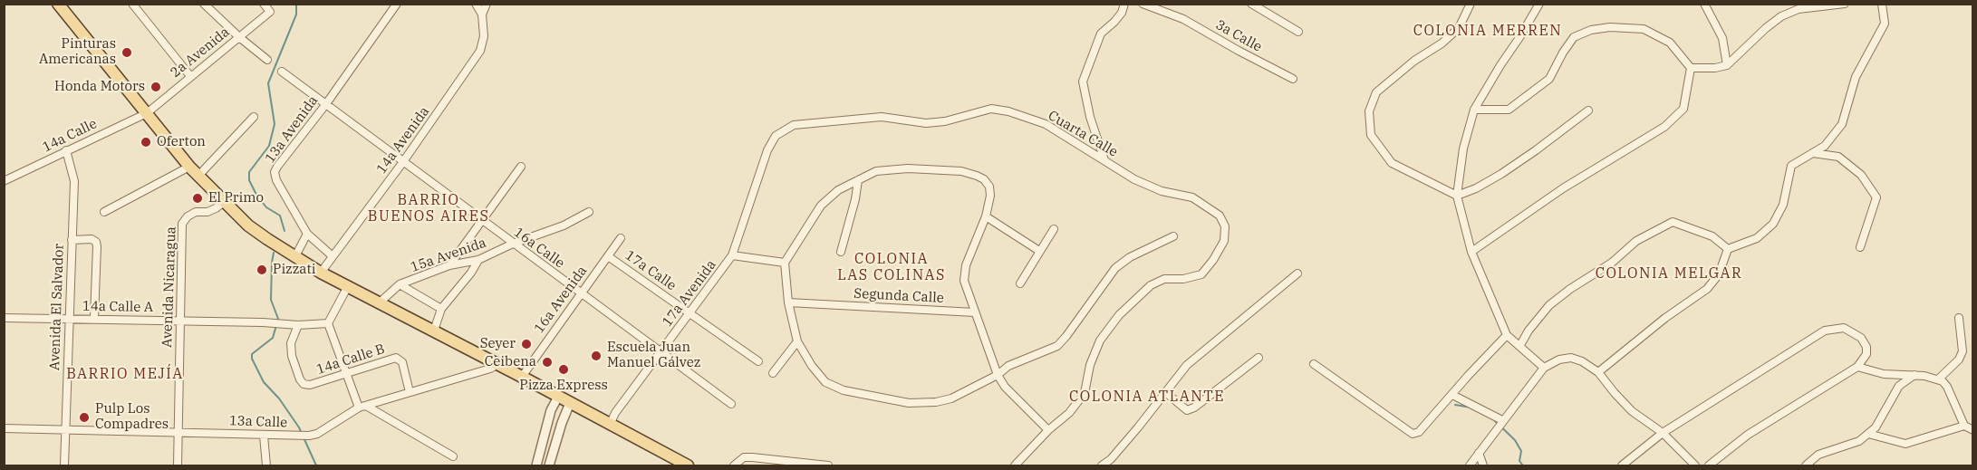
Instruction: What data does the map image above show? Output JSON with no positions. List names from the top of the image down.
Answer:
{
  "streets": {
    "street": [
      "3a Calle",
      "2a Avenida",
      "13a Avenida",
      "Cuarta Calle",
      "14a Calle",
      "14a Avenida",
      "16a Calle",
      "15a Avenida",
      "17a Calle",
      "Avenida Nicaragua",
      "17a Avenida",
      "Segunda Calle",
      "16a Avenida",
      "Avenida El Salvador",
      "14a Calle A",
      "14a Calle B",
      "13a Calle"
    ]
  },
  "crossings": [
    ["2a Avenida", "14a Calle"],
    ["13a Avenida", "14a Avenida"],
    ["13a Avenida", "16a Calle"],
    ["Cuarta Calle", "17a Avenida"],
    ["14a Calle", "Avenida El Salvador"],
    ["14a Avenida", "16a Calle"],
    ["16a Calle", "15a Avenida"],
    ["16a Calle", "17a Avenida"],
    ["16a Calle", "16a Avenida"],
    ["17a Calle", "17a Avenida"],
    ["17a Calle", "16a Avenida"],
    ["Avenida Nicaragua", "14a Calle A"],
    ["Avenida Nicaragua", "13a Calle"],
    ["Avenida El Salvador", "14a Calle A"],
    ["Avenida El Salvador", "13a Calle"],
    ["14a Calle A", "14a Calle B"],
    ["14a Calle B", "13a Calle"]
  ],
  "districts": [
    "COLONIA MERREN",
    "BARRIO BUENOS AIRES",
    "COLONIA LAS COLINAS",
    "COLONIA MELGAR",
    "BARRIO MEJÍA",
    "COLONIA ATLANTE"
  ],
  "places": [
    "Pinturas Americanas",
    "Honda Motors",
    "Oferton",
    "El Primo",
    "Pizzati",
    "Seyer",
    "Escuela Juan Manuel Gálvez",
    "Ceibena",
    "Pizza Express",
    "Pulp Los Compadres"
  ]
}
